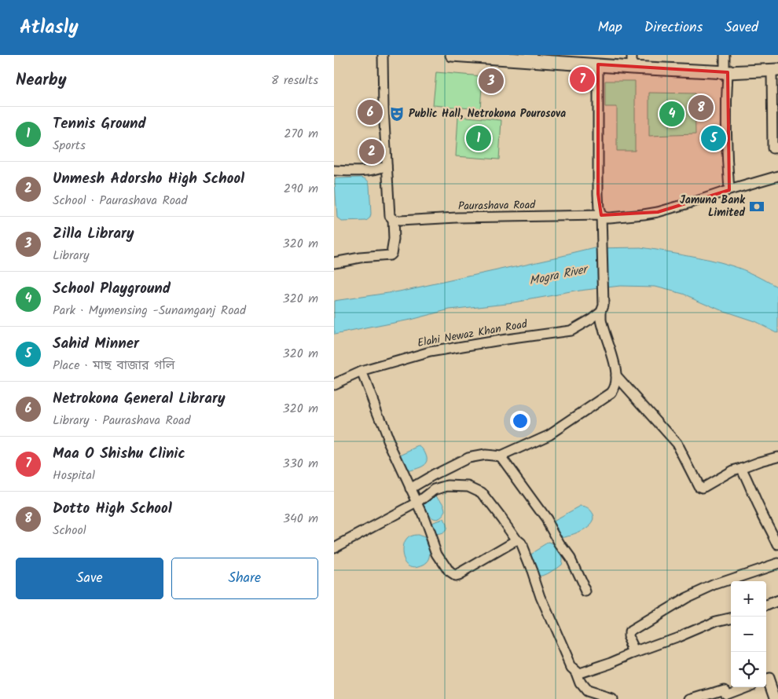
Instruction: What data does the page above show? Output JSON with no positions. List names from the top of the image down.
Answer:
{
  "streets": {
    "street": ["Paurashava Road", "Elahi Newaz Khan Road"]
  },
  "water": ["Mogra River"],
  "places": {
    "theatre": ["Public Hall, Netrokona Pourosova"],
    "bank": ["Jamuna Bank Limited"]
  },
  "page": {
    "header": "Atlasly",
    "nav": ["Map", "Directions", "Saved"],
    "heading": ["Nearby", "8 results"],
    "pins": [
      "7",
      "3",
      "8",
      "6",
      "4",
      "1",
      "5",
      "2"
    ],
    "list": [
      {
        "mark": "1",
        "name": "Tennis Ground",
        "note": "Sports",
        "value": "270 m"
      },
      {
        "mark": "2",
        "name": "Unmesh Adorsho High School",
        "note": "School · Paurashava Road",
        "value": "290 m"
      },
      {
        "mark": "3",
        "name": "Zilla Library",
        "note": "Library",
        "value": "320 m"
      },
      {
        "mark": "4",
        "name": "School Playground",
        "note": "Park · Mymensing -Sunamganj Road",
        "value": "320 m"
      },
      {
        "mark": "5",
        "name": "Sahid Minner",
        "note": "Place · মাছ বাজার গলি",
        "value": "320 m"
      },
      {
        "mark": "6",
        "name": "Netrokona General Library",
        "note": "Library · Paurashava Road",
        "value": "320 m"
      },
      {
        "mark": "7",
        "name": "Maa O Shishu Clinic",
        "note": "Hospital",
        "value": "330 m"
      },
      {
        "mark": "8",
        "name": "Dotto High School",
        "note": "School",
        "value": "340 m"
      }
    ],
    "buttons": ["Save", "Share"],
    "map_buttons": ["+", "−"]
  }
}
